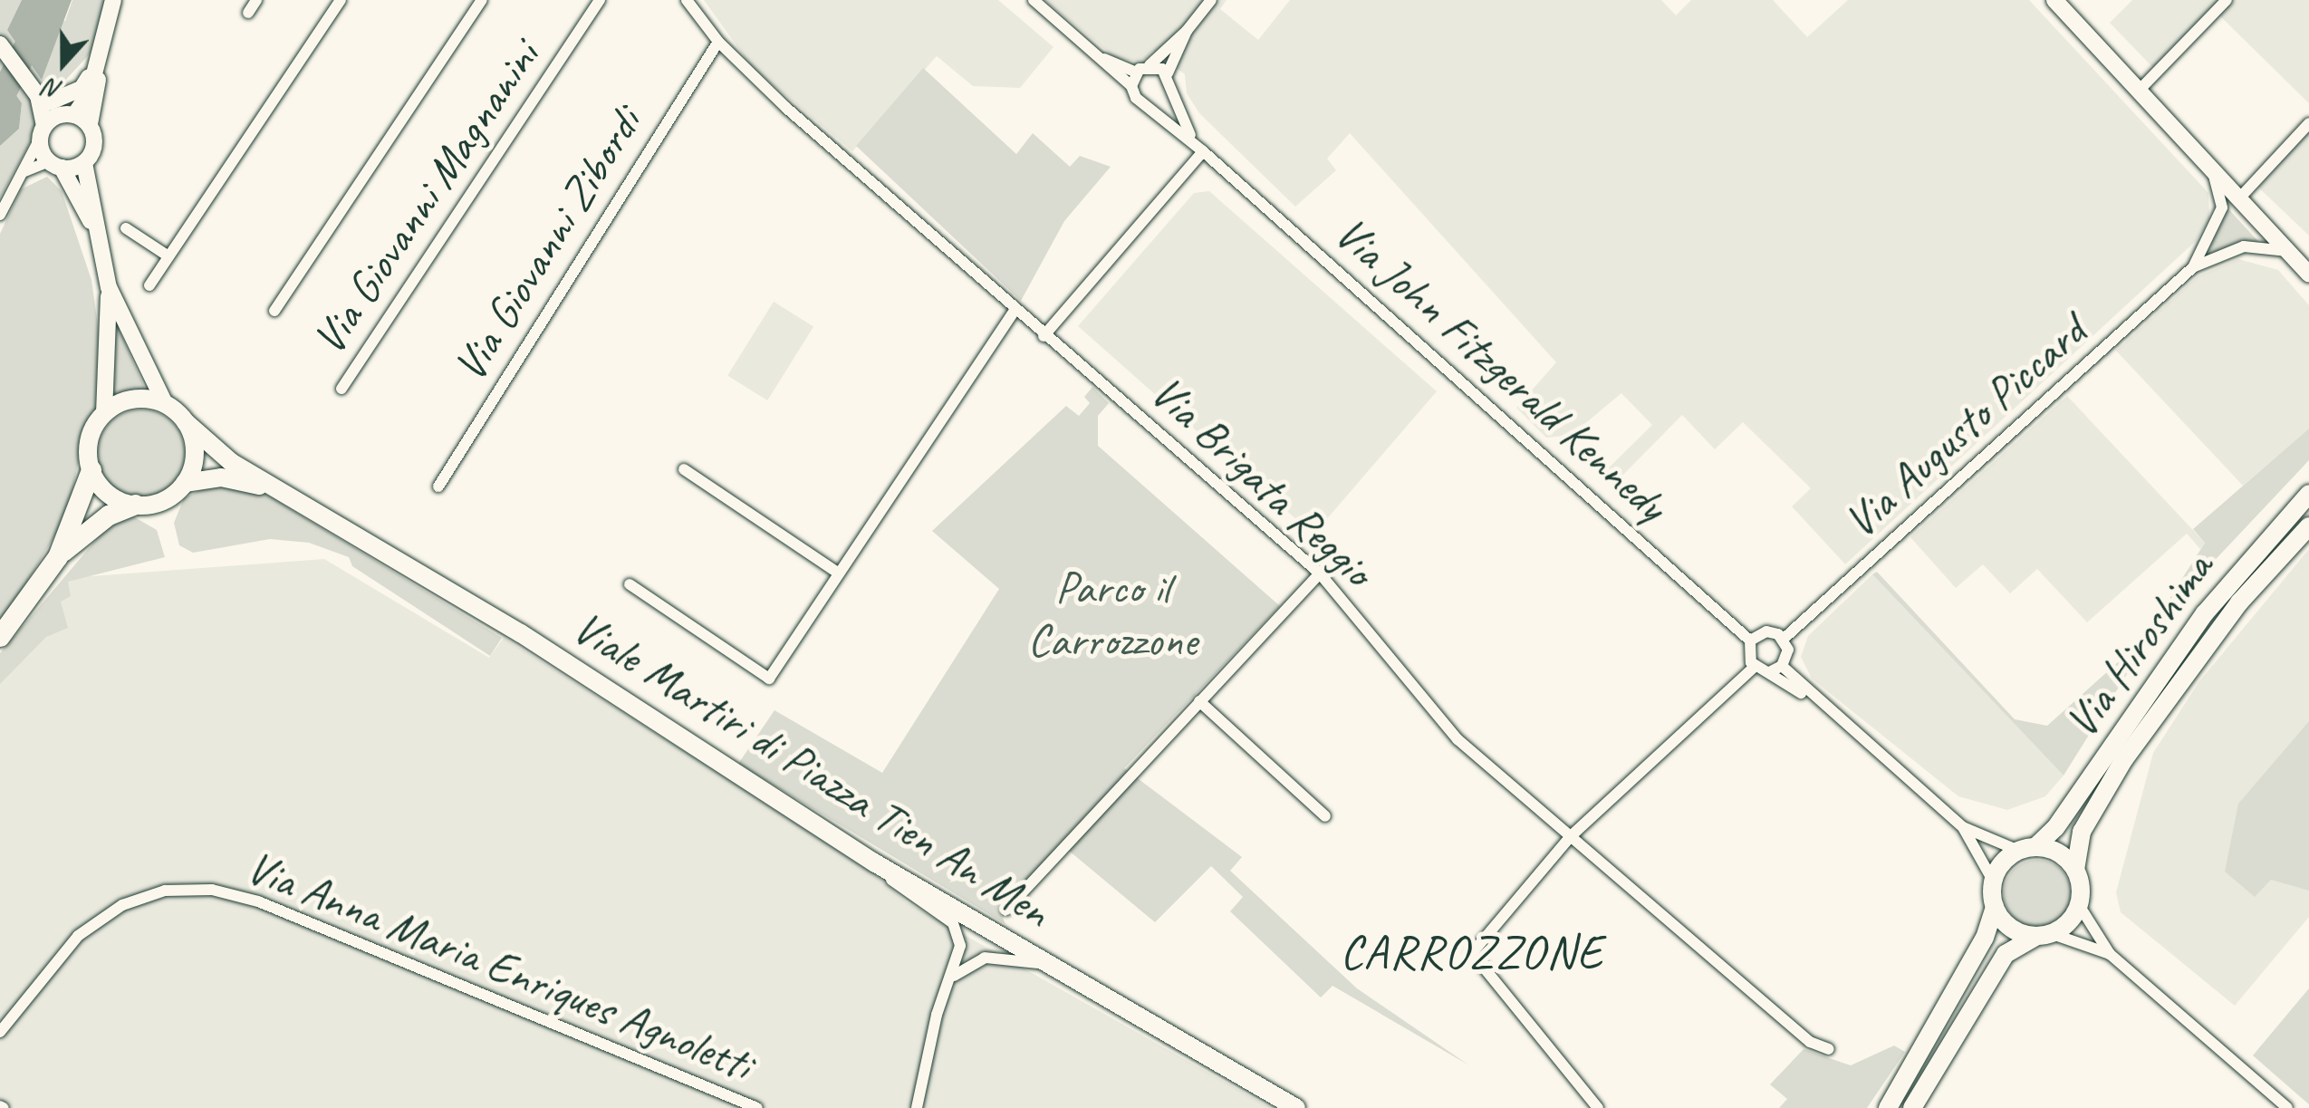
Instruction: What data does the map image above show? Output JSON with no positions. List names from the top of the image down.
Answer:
{
  "streets": {
    "highway": ["Viale Martiri di Piazza Tien An Men"],
    "main road": ["Via Hiroshima"],
    "street": [
      "Via Giovanni Magnanini",
      "Via Giovanni Zibordi",
      "Via John Fitzgerald Kennedy",
      "Via Augusto Piccard",
      "Via Brigata Reggio",
      "Via Anna Maria Enriques Agnoletti"
    ]
  },
  "crossings": [
    ["Via Giovanni Zibordi", "Via Brigata Reggio"],
    ["Via John Fitzgerald Kennedy", "Via Augusto Piccard"]
  ],
  "districts": ["CARROZZONE"],
  "parks": ["Parco il Carrozzone"],
  "north": "bottom"
}
